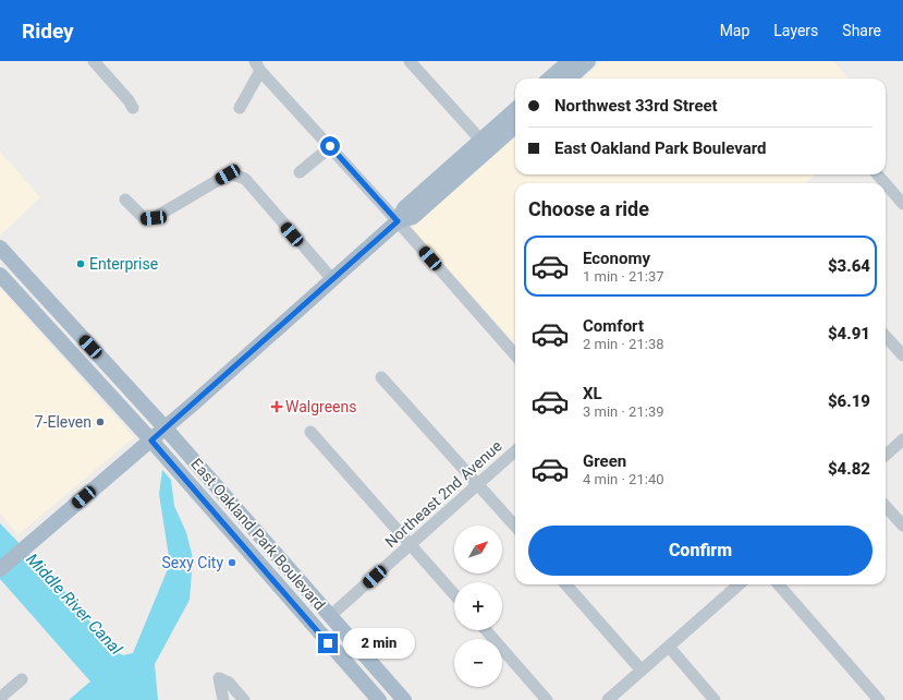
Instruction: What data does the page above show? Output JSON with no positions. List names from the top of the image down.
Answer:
{
  "streets": {
    "main road": ["East Oakland Park Boulevard"],
    "street": ["Northeast 2nd Avenue"]
  },
  "crossings": [
    ["Northeast 2nd Avenue", "East Oakland Park Boulevard"]
  ],
  "water": ["Middle River Canal"],
  "places": {
    "other": ["Enterprise", "7-Eleven", "Sexy City"],
    "health": ["Walgreens"]
  },
  "north": "top right",
  "page": {
    "header": "Ridey",
    "nav": ["Map", "Layers", "Share"],
    "banner": ["Northwest 33rd Street", "East Oakland Park Boulevard"],
    "heading": "Choose a ride",
    "list": [
      {
        "name": "Economy",
        "note": "1 min · 21:37",
        "value": "$3.64"
      },
      {
        "name": "Comfort",
        "note": "2 min · 21:38",
        "value": "$4.91"
      },
      {
        "name": "XL",
        "note": "3 min · 21:39",
        "value": "$6.19"
      },
      {
        "name": "Green",
        "note": "4 min · 21:40",
        "value": "$4.82"
      }
    ],
    "buttons": "Confirm",
    "map_buttons": ["+", "−"],
    "bubble": "2 min"
  }
}
